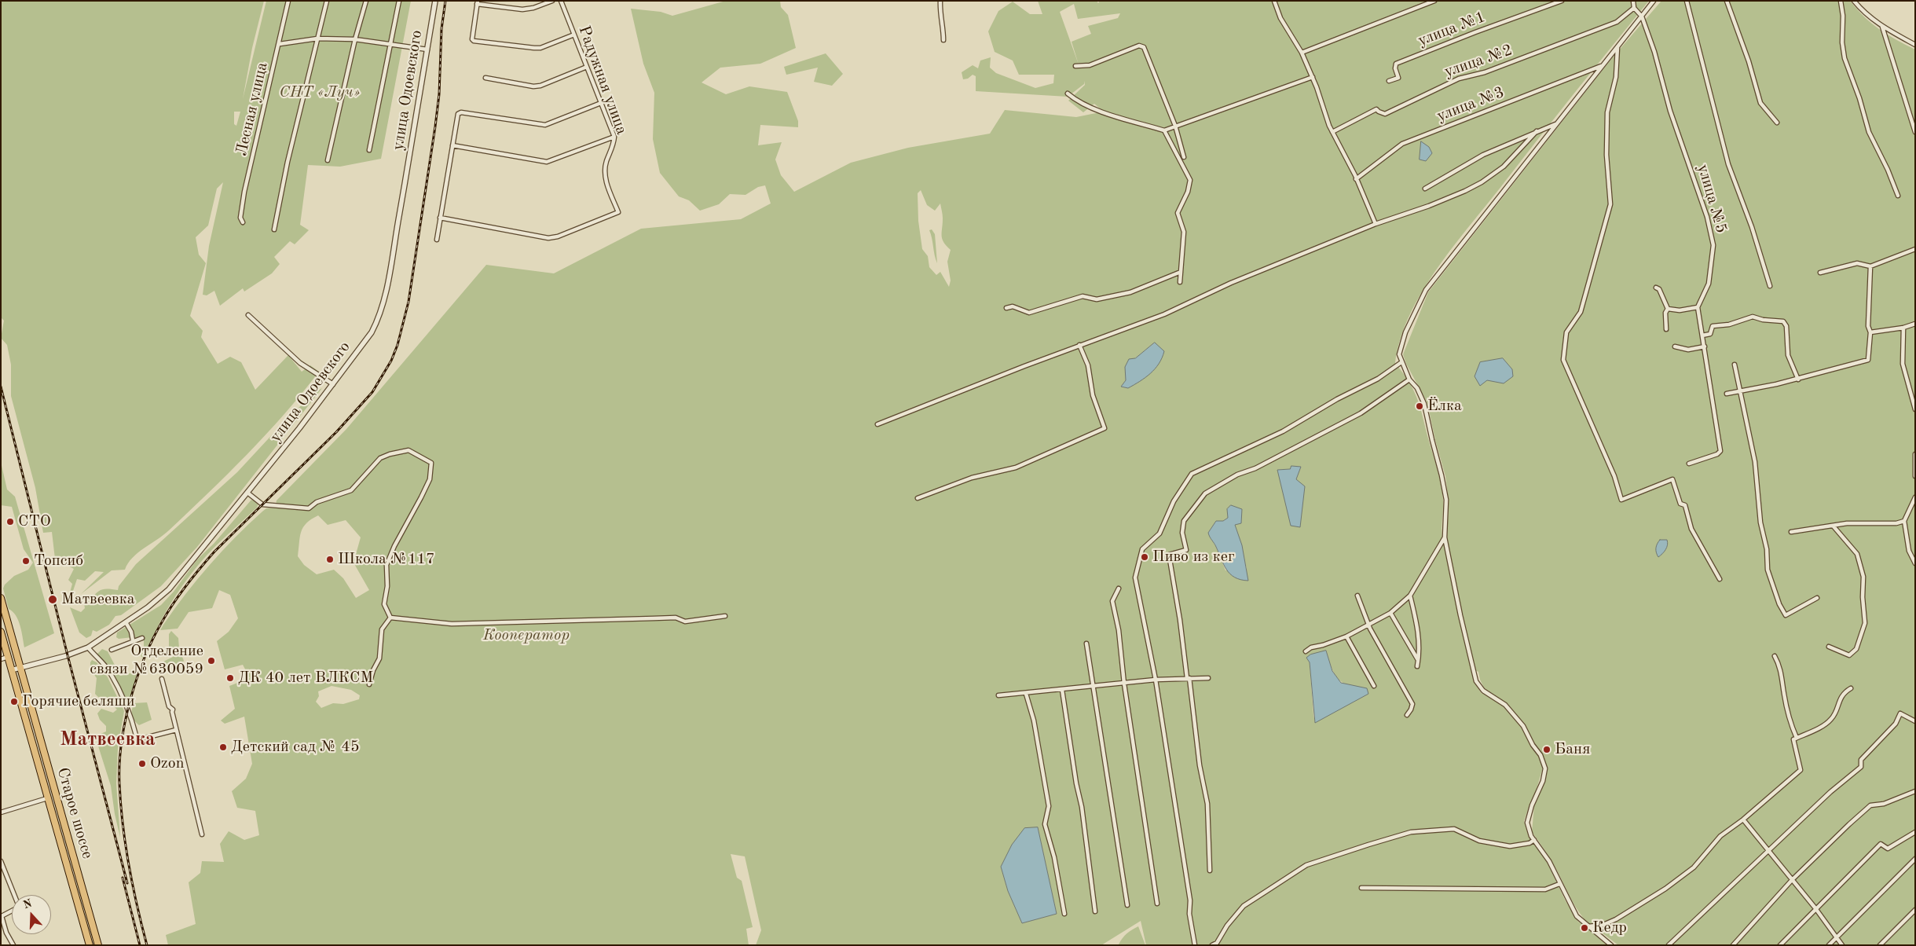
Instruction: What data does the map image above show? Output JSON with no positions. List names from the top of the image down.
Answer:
{
  "streets": {
    "highway": ["Старое шоссе"],
    "street": [
      "улица №1",
      "улица №2",
      "Радужная улица",
      "улица Одоевского",
      "улица №3",
      "Лесная улица",
      "улица №5"
    ]
  },
  "crossings": [
    ["улица Одоевского", "Старое шоссе"]
  ],
  "districts": ["Матвеевка"],
  "parks": ["СНТ «Луч»", "Кооператор"],
  "places": [
    "Ёлка",
    "СТО",
    "Пиво из кег",
    "Школа №117",
    "Топсиб",
    "Матвеевка",
    "Отделение связи №630059",
    "ДК 40 лет ВЛКСМ",
    "Горячие беляши",
    "Детский сад № 45",
    "Баня",
    "Ozon",
    "Кедр"
  ],
  "north": "top"
}
